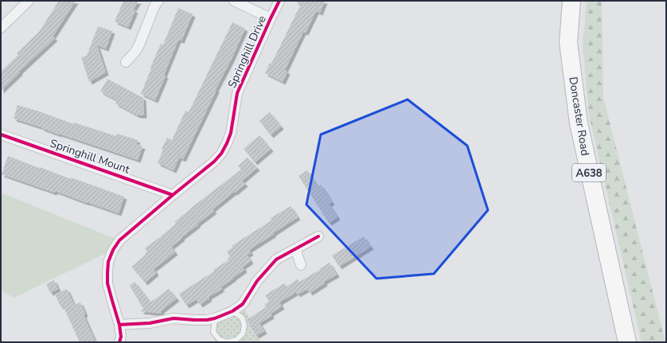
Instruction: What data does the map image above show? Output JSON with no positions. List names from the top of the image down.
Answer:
{
  "streets": {
    "highway": ["Doncaster Road", "A638"],
    "street": ["Springhill Drive", "Springhill Mount"]
  },
  "crossings": [
    ["Springhill Drive", "Springhill Mount"]
  ]
}
